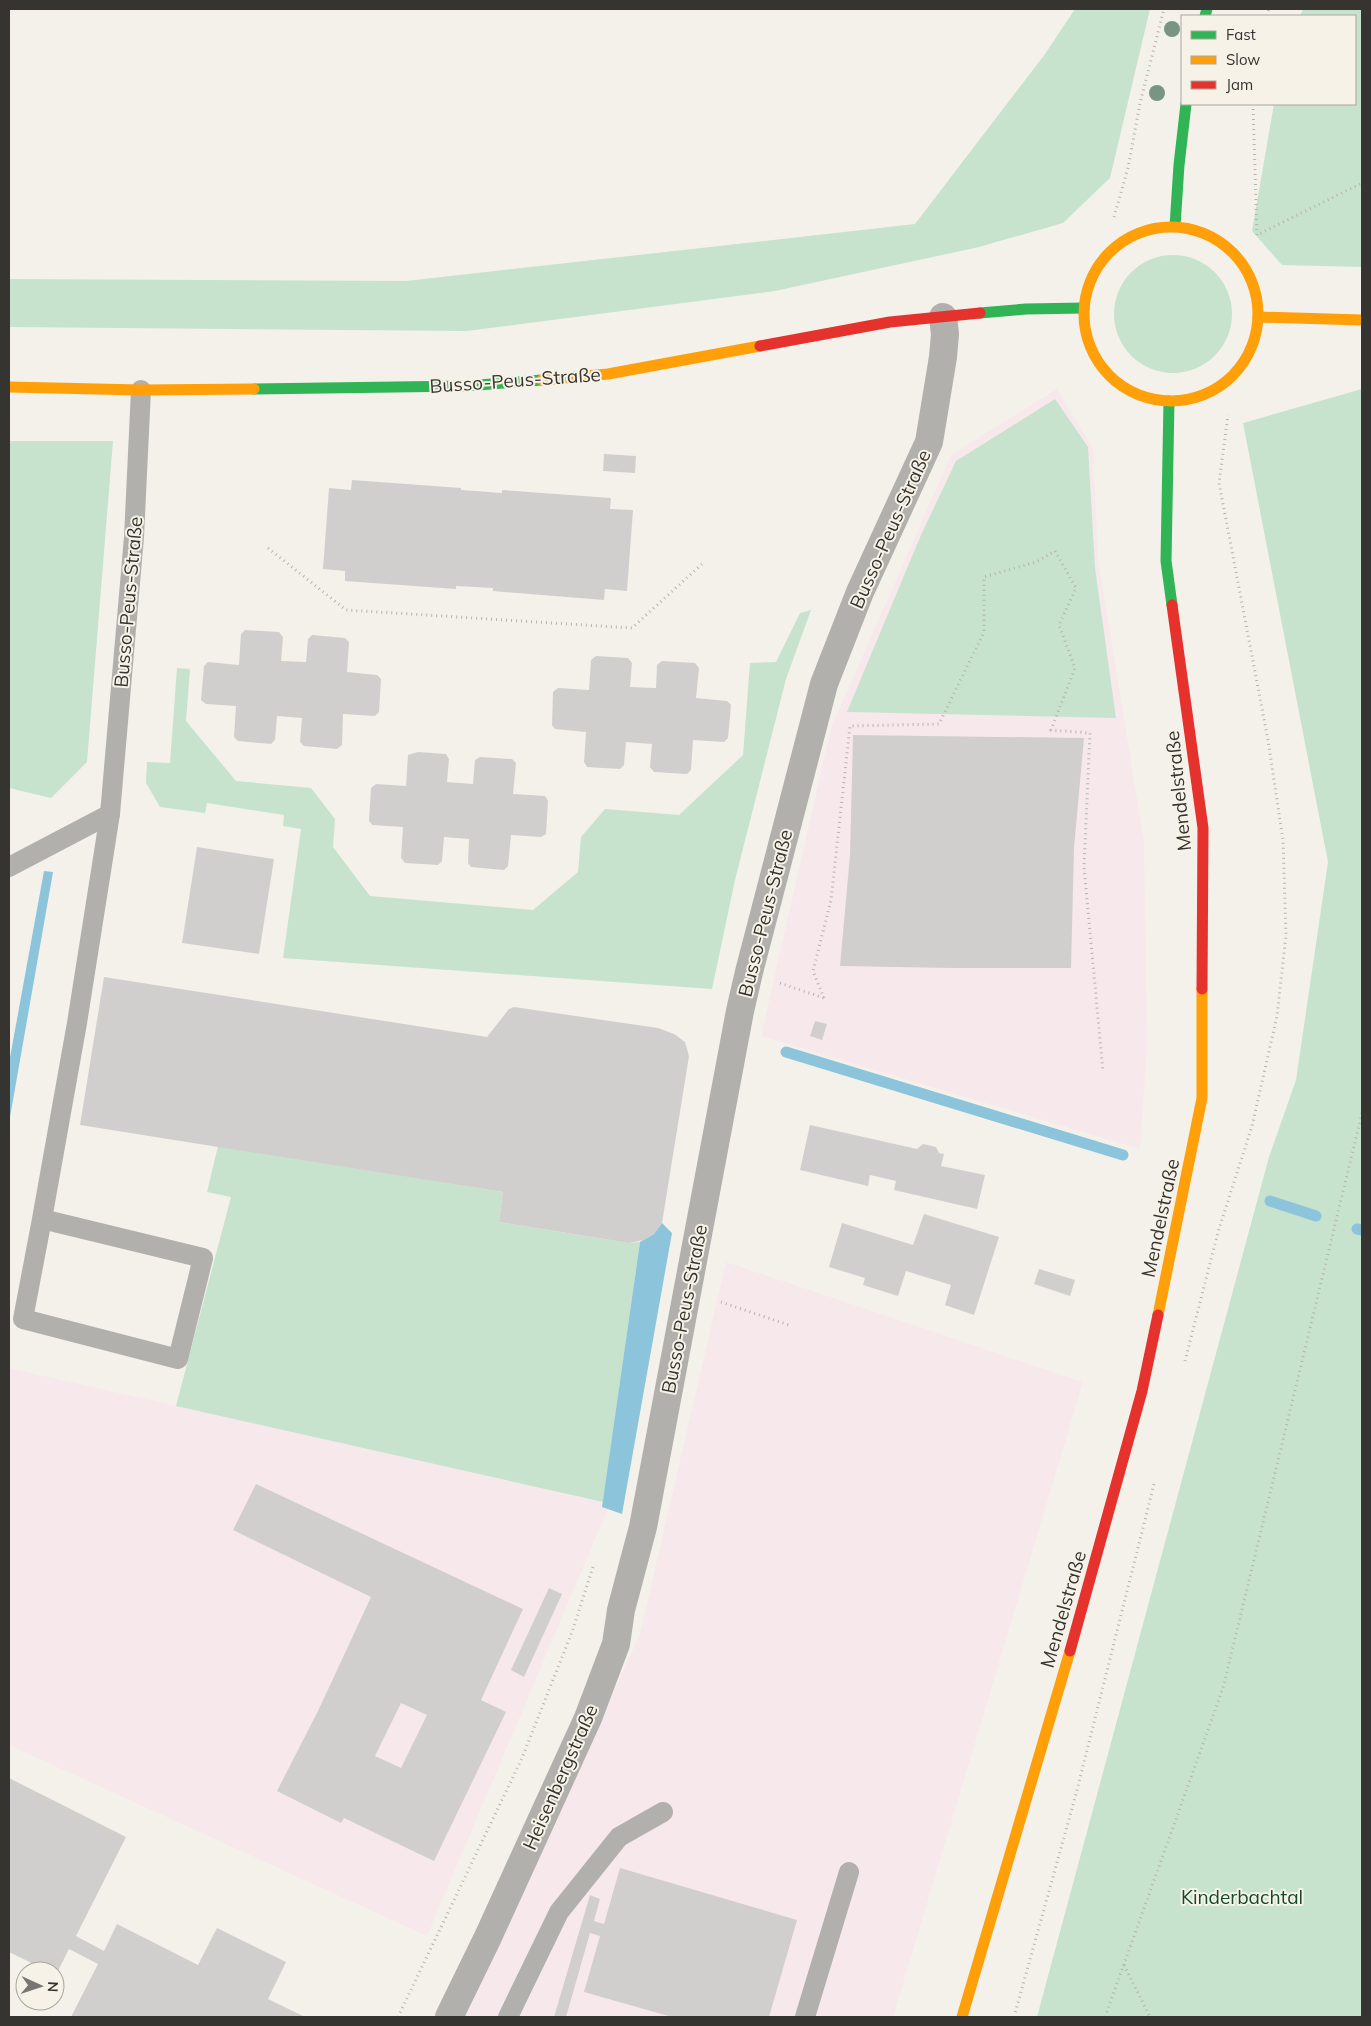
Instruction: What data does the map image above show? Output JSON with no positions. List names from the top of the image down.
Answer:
{
  "streets": {
    "main road": ["Busso-Peus-Straße", "Mendelstraße"],
    "street": ["Heisenbergstraße"]
  },
  "crossings": [
    ["Busso-Peus-Straße", "Mendelstraße"],
    ["Busso-Peus-Straße", "Heisenbergstraße"]
  ],
  "parks": ["Kinderbachtal"],
  "legend": ["Fast", "Slow", "Jam"],
  "north": "right"
}
